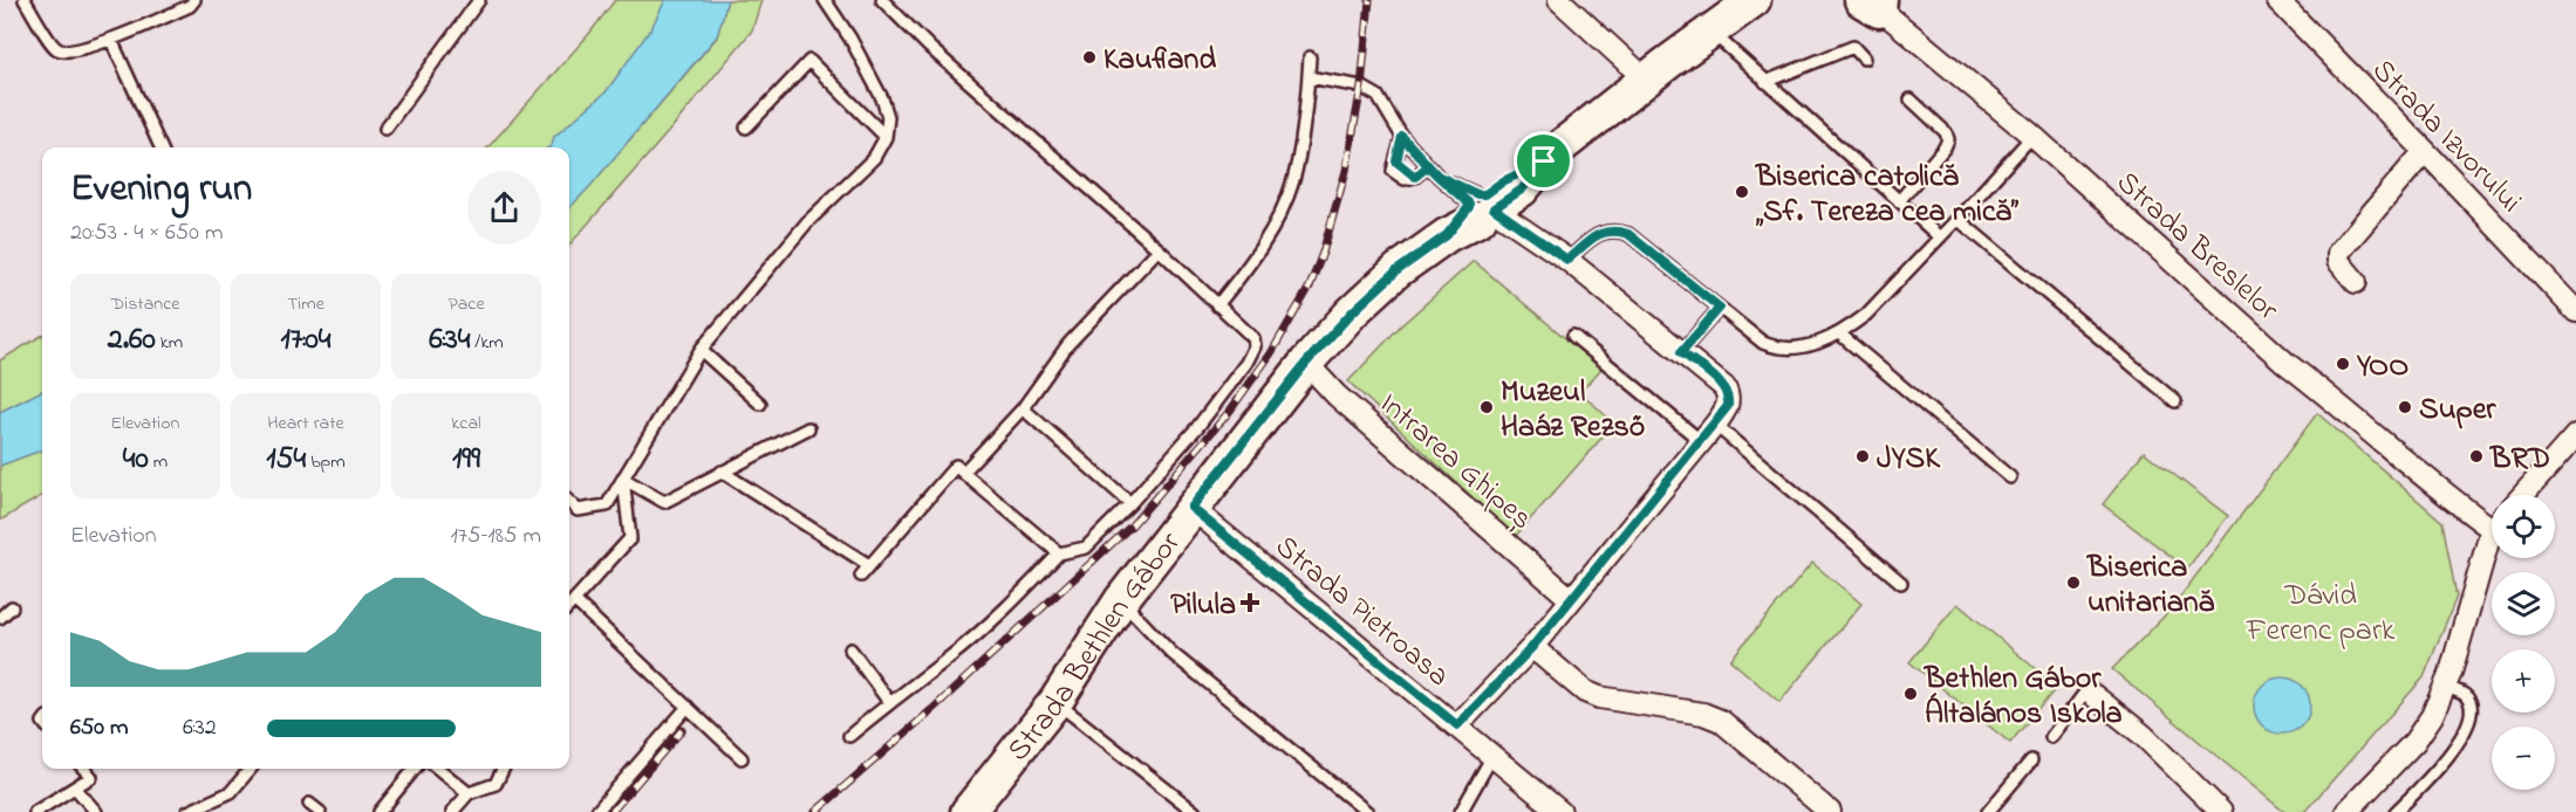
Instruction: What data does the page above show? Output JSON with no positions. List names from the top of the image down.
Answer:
{
  "streets": {
    "main road": ["Strada Bethlen Gábor"],
    "street": [
      "Strada Izvorului",
      "Strada Breslelor",
      "Intrarea Ghipeș",
      "Strada Pietroasa"
    ]
  },
  "crossings": [
    ["Intrarea Ghipeș", "Strada Bethlen Gábor"],
    ["Strada Pietroasa", "Strada Bethlen Gábor"]
  ],
  "parks": ["Dávid Ferenc park"],
  "places": {
    "other": [
      "Kaufland",
      "Biserica catolică „Sf. Tereza cea mică”",
      "YOO",
      "Muzeul Haáz Rezső",
      "Super",
      "JYSK",
      "BRD",
      "Biserica unitariană",
      "Bethlen Gábor Általános Iskola"
    ],
    "health": ["Pilula"]
  },
  "page": {
    "heading": ["Evening run", "20:53 · 4 × 650 m"],
    "stats": [
      ["Distance", "2.60 km"],
      ["Time", "17:04"],
      ["Pace", "6:34 /km"],
      ["Elevation", "40 m"],
      ["Heart rate", "154 bpm"],
      ["kcal", "199"]
    ],
    "map_buttons": ["+", "−"],
    "chart": ["Elevation", "175–185 m"],
    "list": [
      {
        "name": "650 m",
        "note": "6:32"
      }
    ]
  }
}
